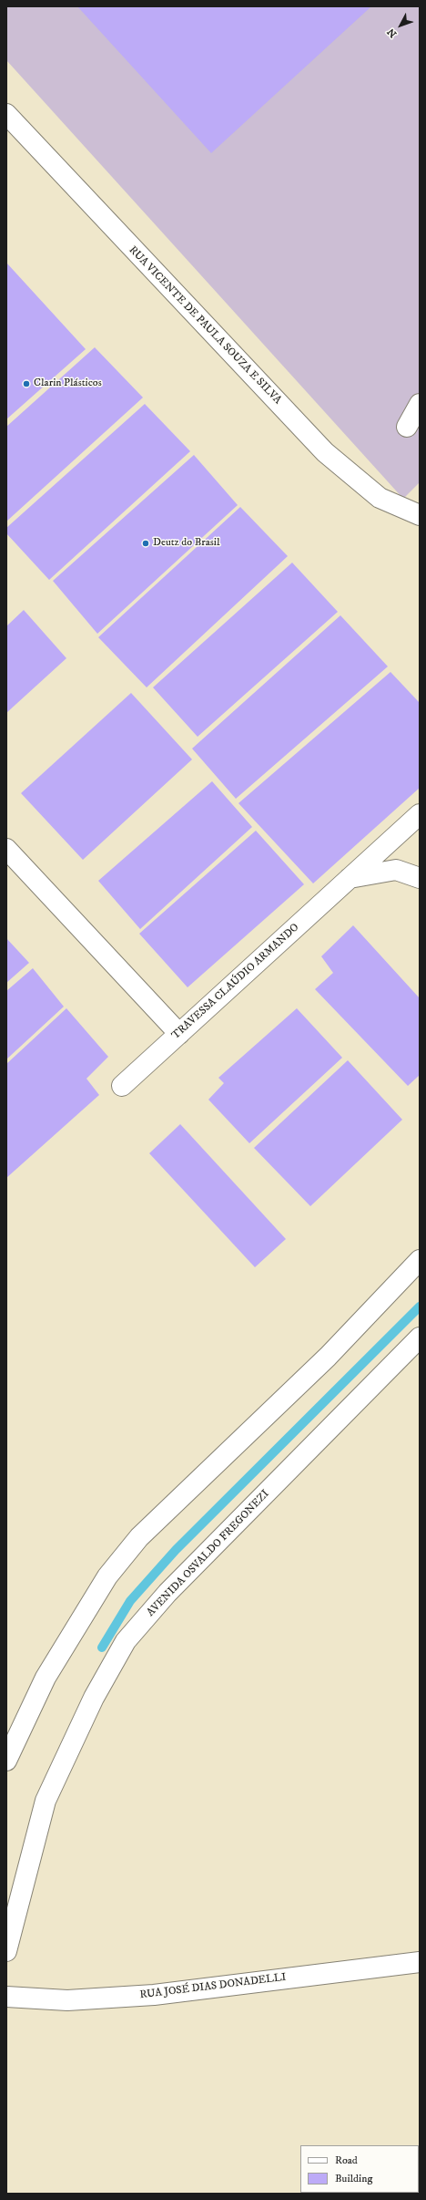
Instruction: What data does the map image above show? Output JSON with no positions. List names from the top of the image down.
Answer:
{
  "streets": {
    "street": [
      "RUA VICENTE DE PAULA SOUZA E SILVA",
      "TRAVESSA CLAÚDIO ARMANDO",
      "AVENIDA OSVALDO FREGONEZI",
      "RUA JOSÉ DIAS DONADELLI"
    ]
  },
  "places": ["Clarin Plásticos", "Deutz do Brasil"],
  "legend": ["Road", "Building"],
  "north": "bottom left"
}
